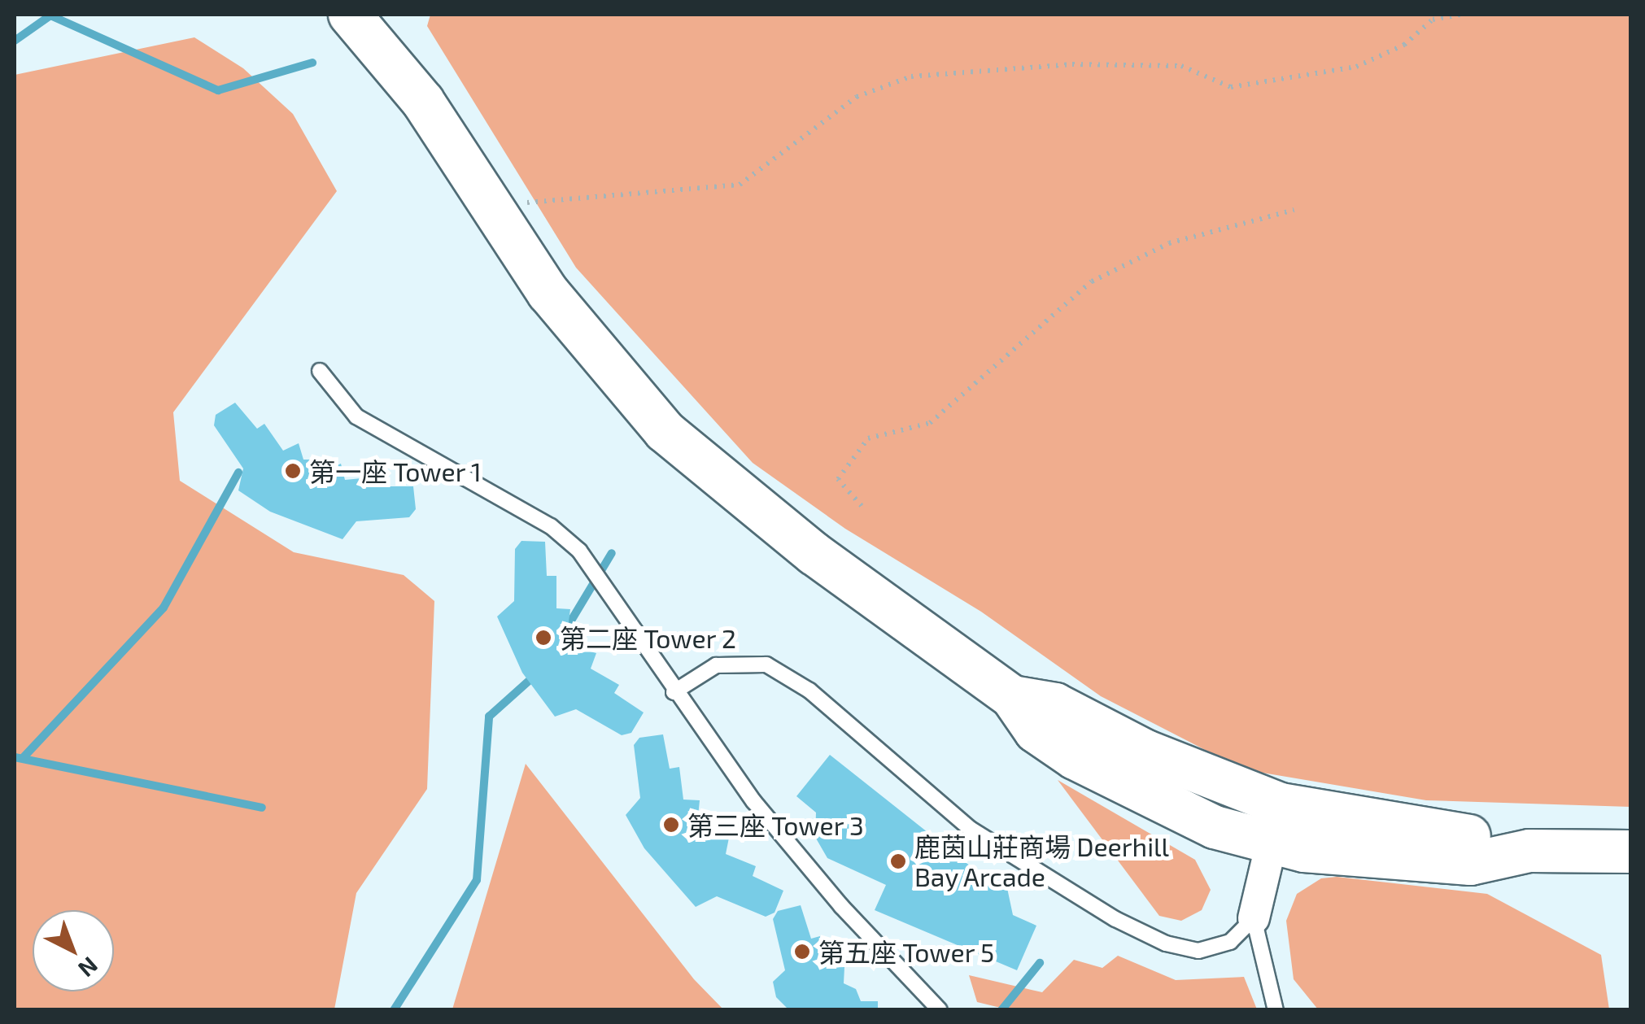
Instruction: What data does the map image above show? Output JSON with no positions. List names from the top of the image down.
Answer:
{
  "places": [
    "第一座 Tower 1",
    "第二座 Tower 2",
    "第三座 Tower 3",
    "鹿茵山莊商場 Deerhill Bay Arcade",
    "第五座 Tower 5"
  ],
  "north": "bottom right"
}
